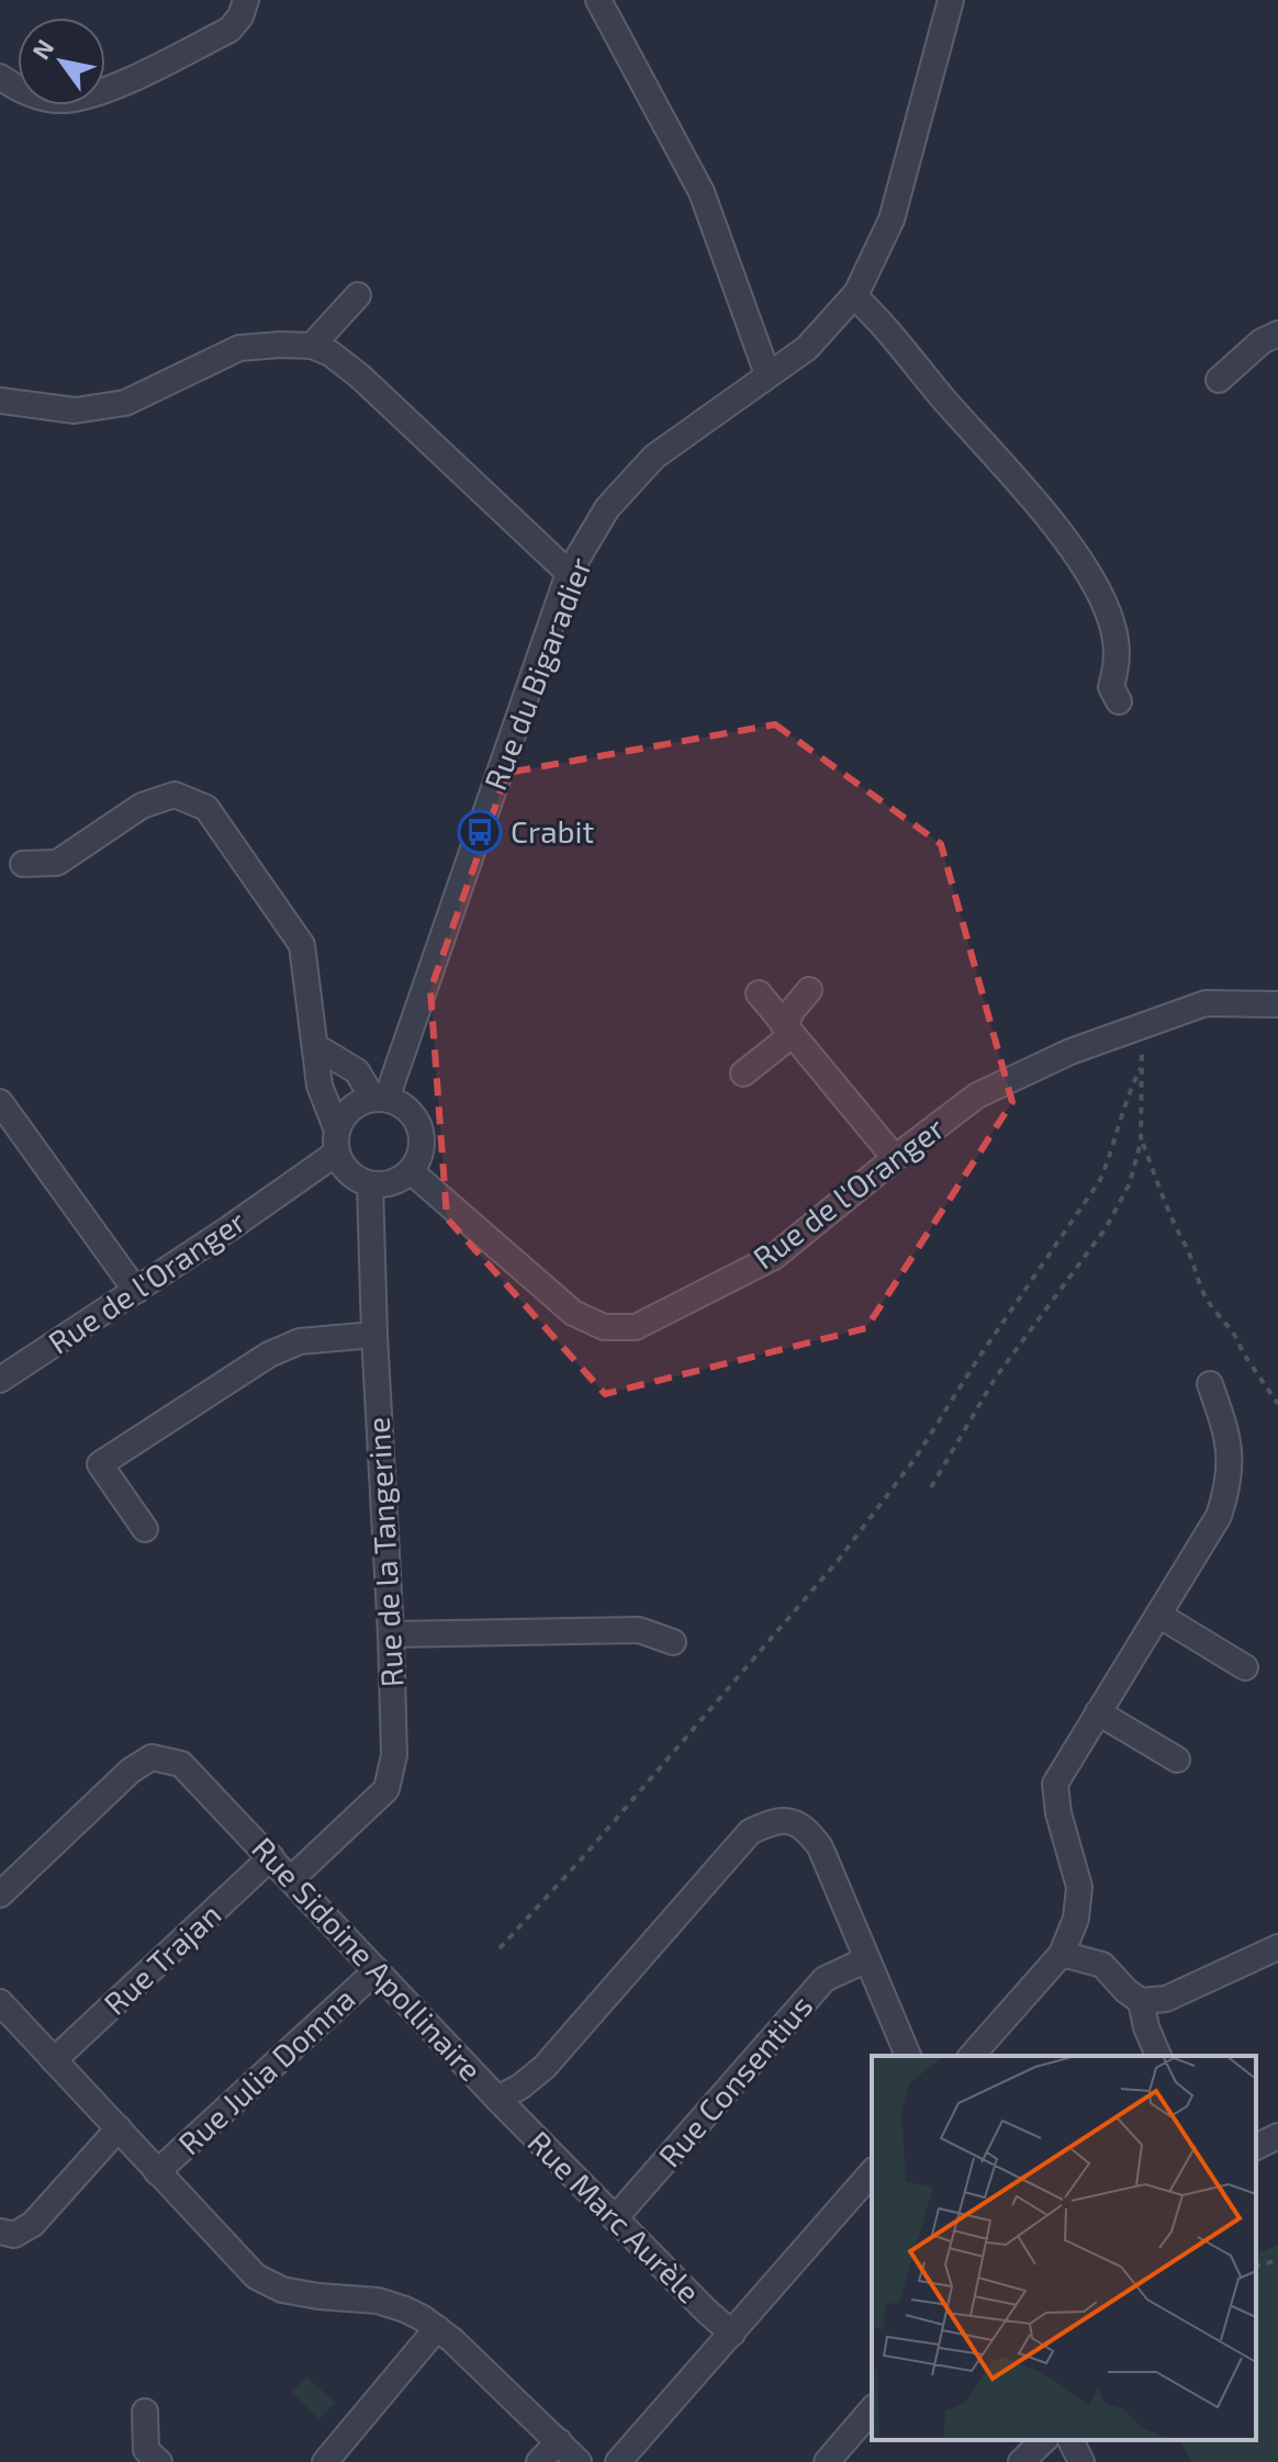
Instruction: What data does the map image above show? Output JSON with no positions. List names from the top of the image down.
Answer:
{
  "streets": {
    "street": [
      "Rue du Bigaradier",
      "Rue de l'Oranger",
      "Rue de la Tangerine",
      "Rue Trajan",
      "Rue Sidoine Apollinaire",
      "Rue Julia Domna",
      "Rue Consentius",
      "Rue Marc Aurèle"
    ]
  },
  "crossings": [
    ["Rue du Bigaradier", "Rue de l'Oranger"],
    ["Rue du Bigaradier", "Rue de la Tangerine"],
    ["Rue de l'Oranger", "Rue de la Tangerine"],
    ["Rue de la Tangerine", "Rue Sidoine Apollinaire"],
    ["Rue Trajan", "Rue Sidoine Apollinaire"],
    ["Rue Sidoine Apollinaire", "Rue Julia Domna"],
    ["Rue Sidoine Apollinaire", "Rue Consentius"],
    ["Rue Sidoine Apollinaire", "Rue Marc Aurèle"],
    ["Rue Consentius", "Rue Marc Aurèle"]
  ],
  "places": {
    "bus stop": ["Crabit"]
  },
  "north": "top left"
}
